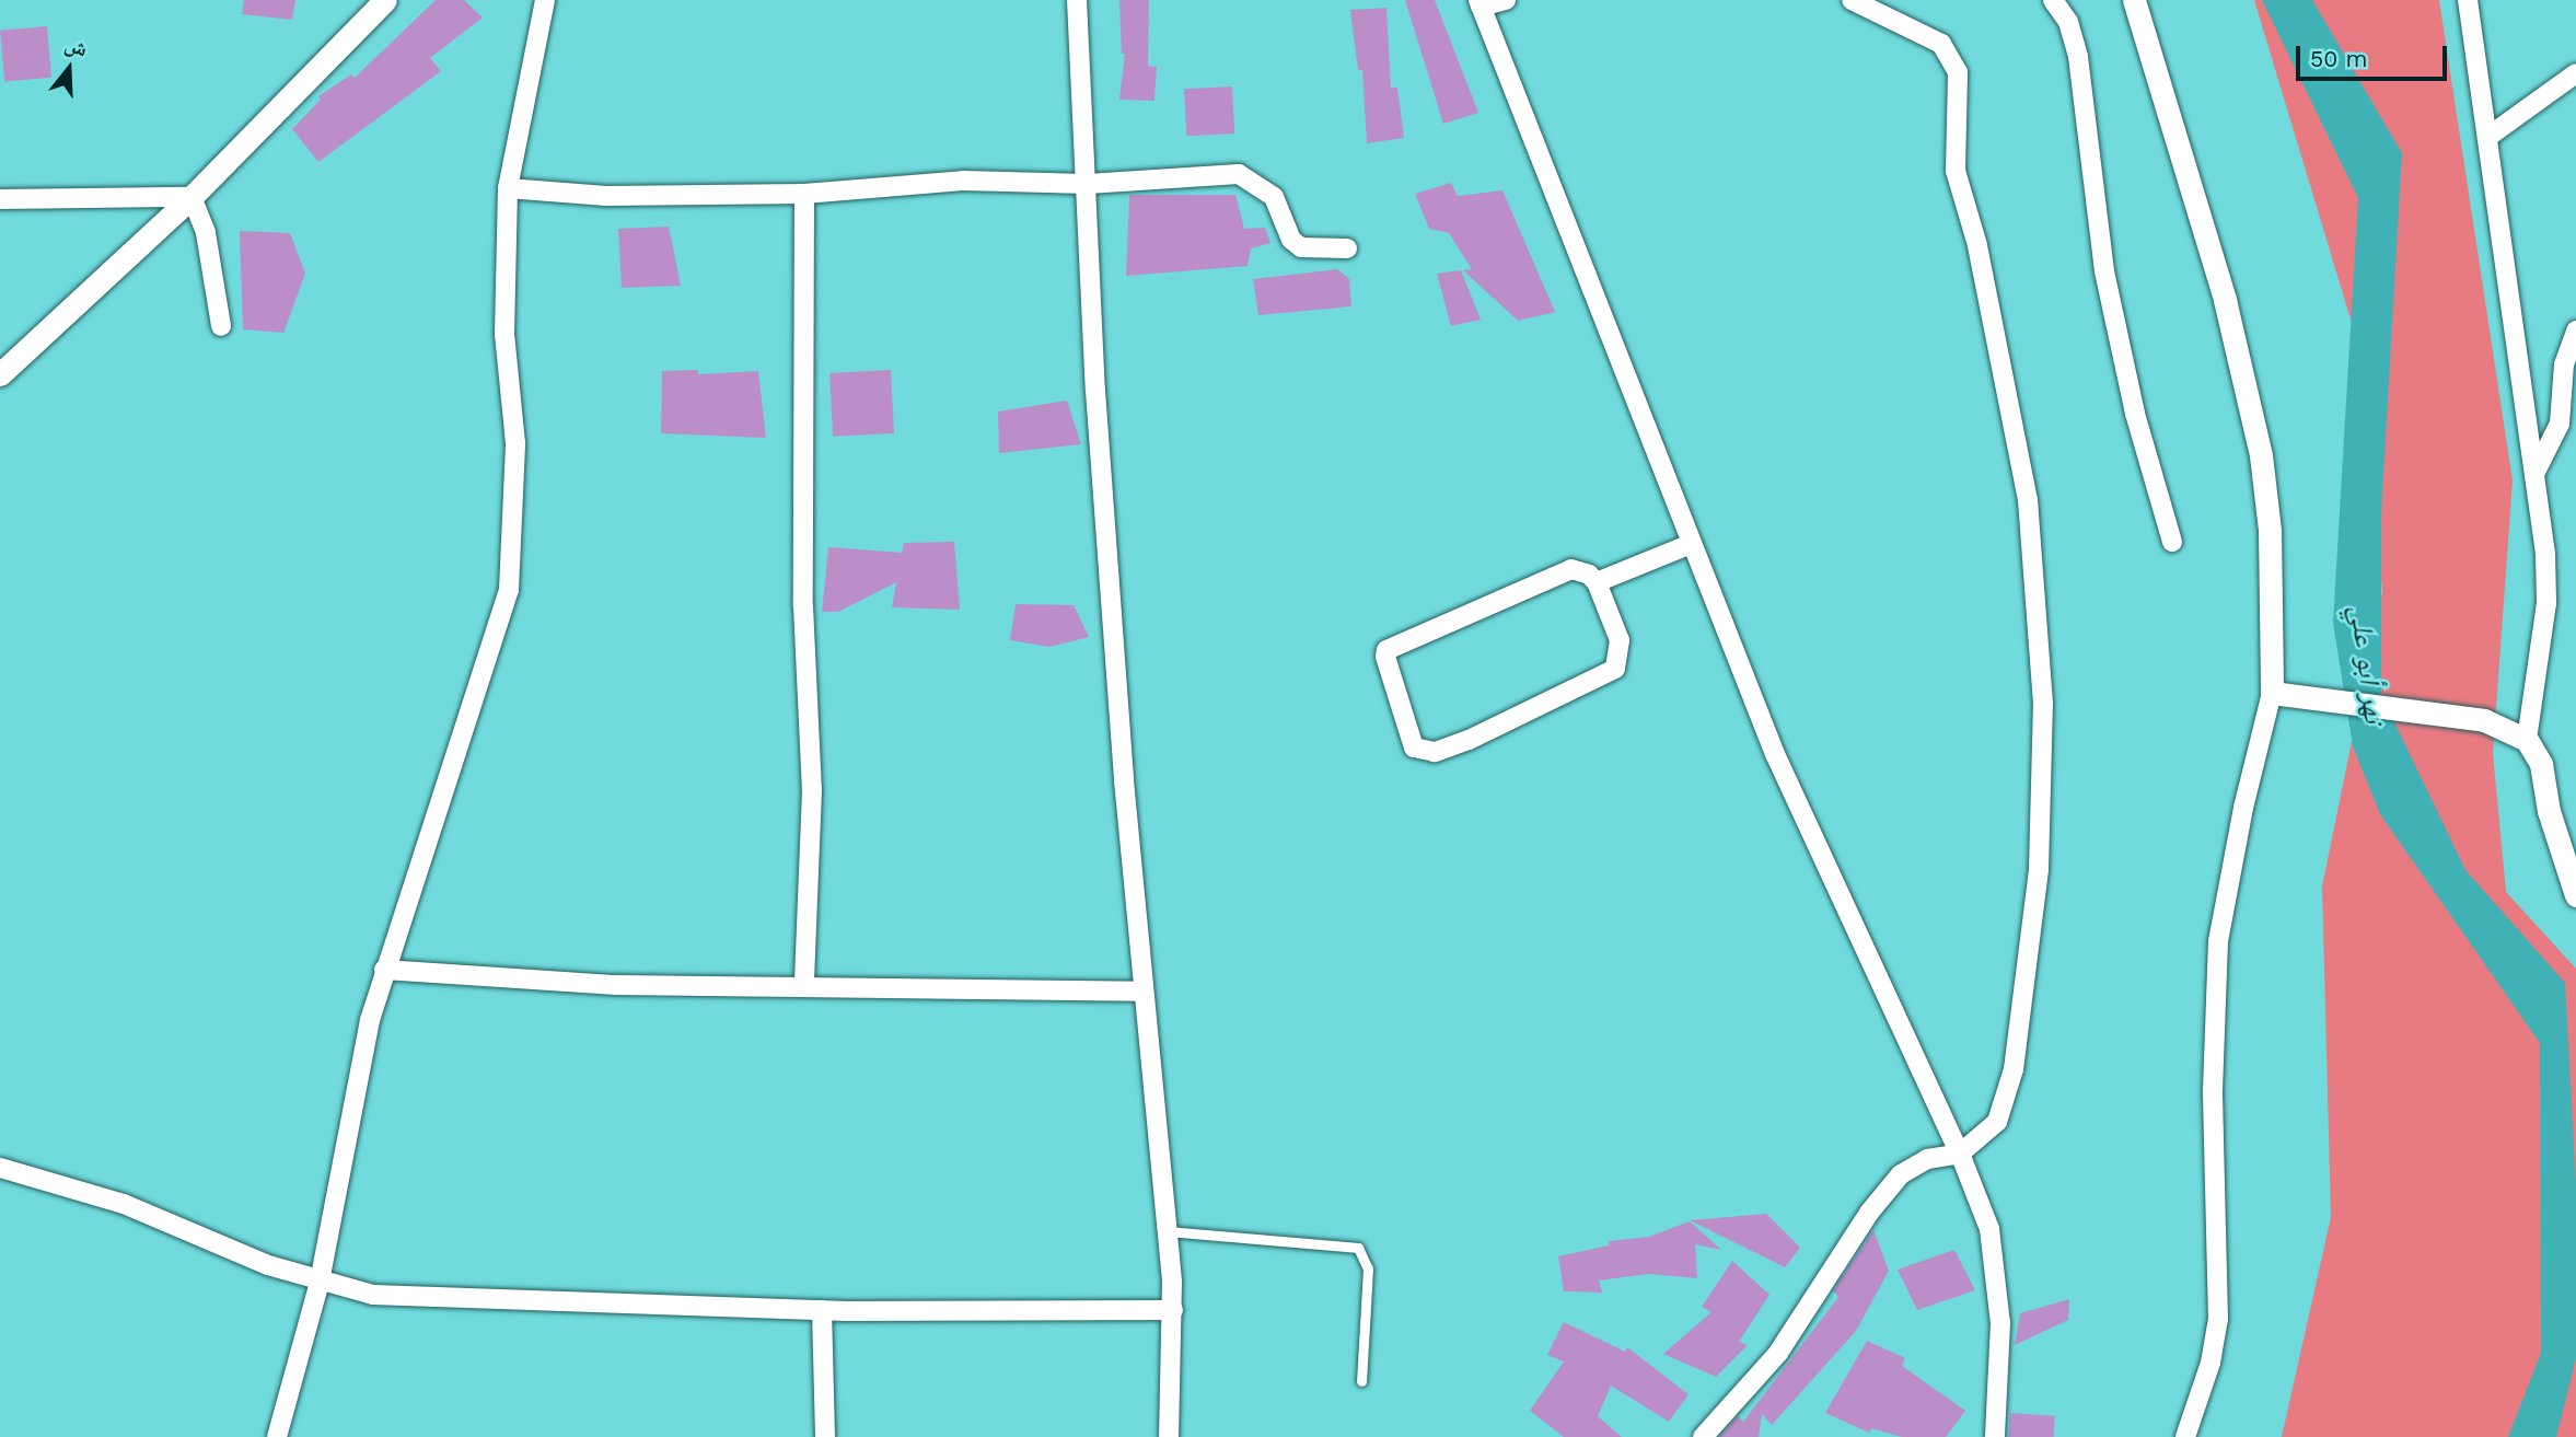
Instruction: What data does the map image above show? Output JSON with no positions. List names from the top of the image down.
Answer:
{
  "water": ["نهر أبو علي"],
  "scale_bar": "50 m",
  "north": "top"
}
